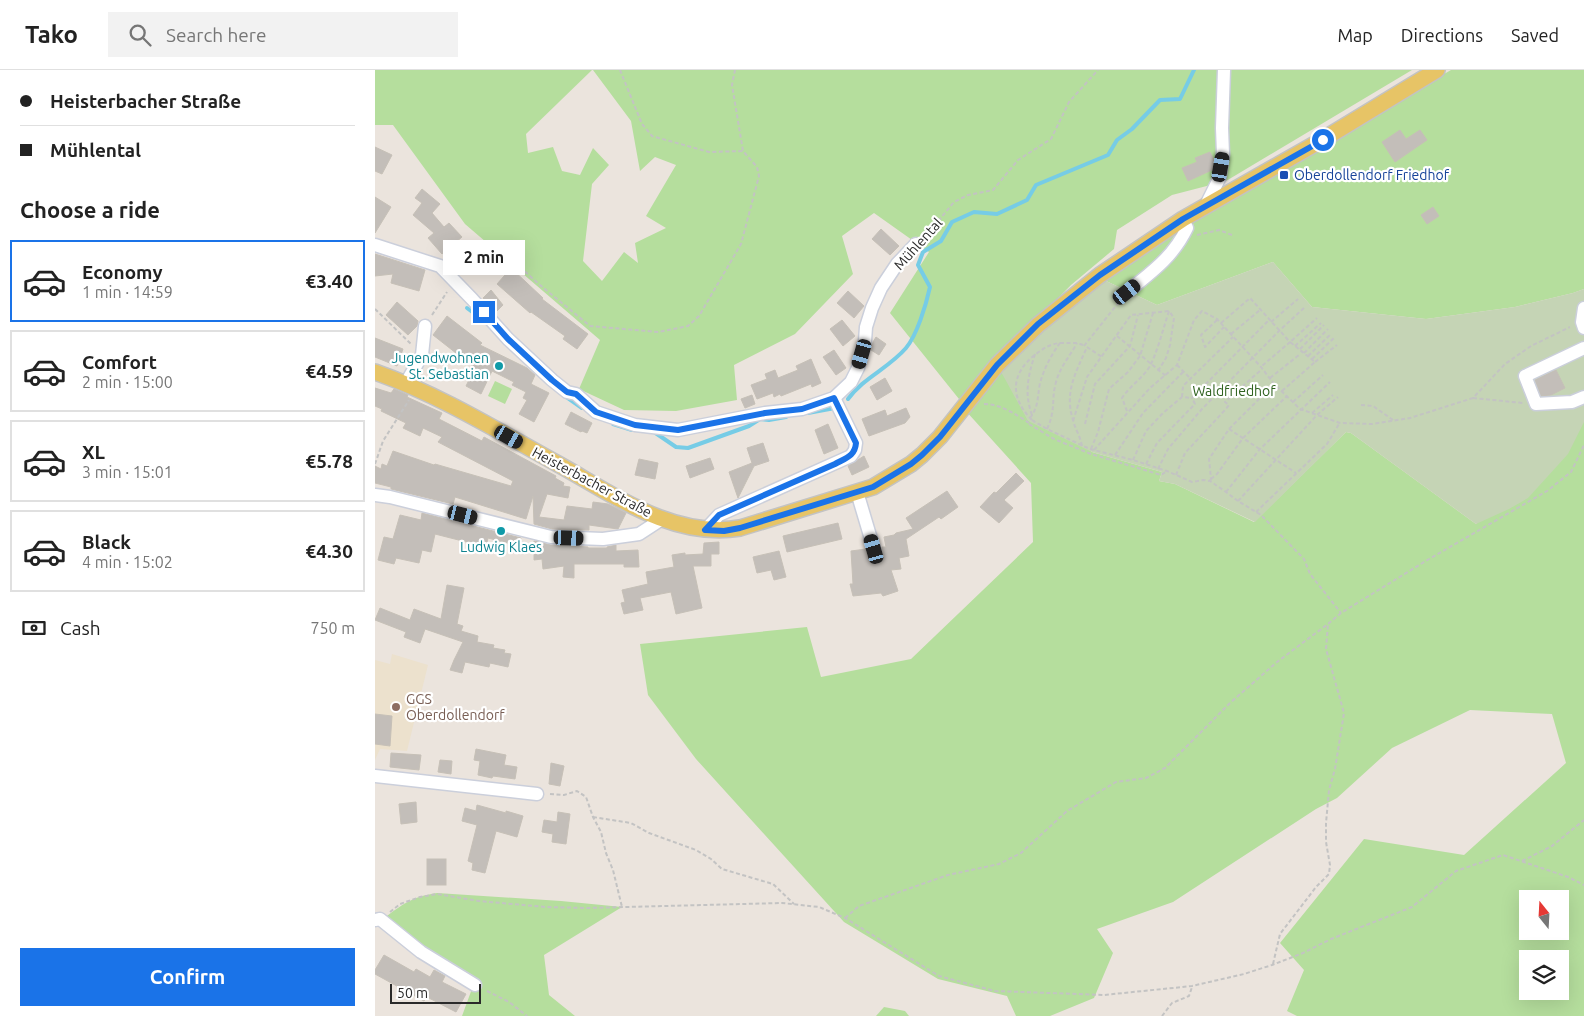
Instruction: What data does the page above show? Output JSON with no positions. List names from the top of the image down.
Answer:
{
  "streets": {
    "main road": ["Heisterbacher Straße"],
    "street": ["Mühlental"]
  },
  "parks": ["Waldfriedhof"],
  "places": {
    "transit": ["Oberdollendorf Friedhof"],
    "other": ["Jugendwohnen St. Sebastian", "Ludwig Klaes", "GGS Oberdollendorf"]
  },
  "scale_bar": "50 m",
  "north": "top",
  "page": {
    "header": "Tako",
    "search": "Search here",
    "nav": ["Map", "Directions", "Saved"],
    "banner": ["Heisterbacher Straße", "Mühlental"],
    "heading": "Choose a ride",
    "list": [
      {
        "name": "Economy",
        "note": "1 min · 14:59",
        "value": "€3.40"
      },
      {
        "name": "Comfort",
        "note": "2 min · 15:00",
        "value": "€4.59"
      },
      {
        "name": "XL",
        "note": "3 min · 15:01",
        "value": "€5.78"
      },
      {
        "name": "Black",
        "note": "4 min · 15:02",
        "value": "€4.30"
      }
    ],
    "bubble": "2 min",
    "pay": ["Cash", "750 m"],
    "buttons": "Confirm",
    "scale": "50 m"
  }
}
